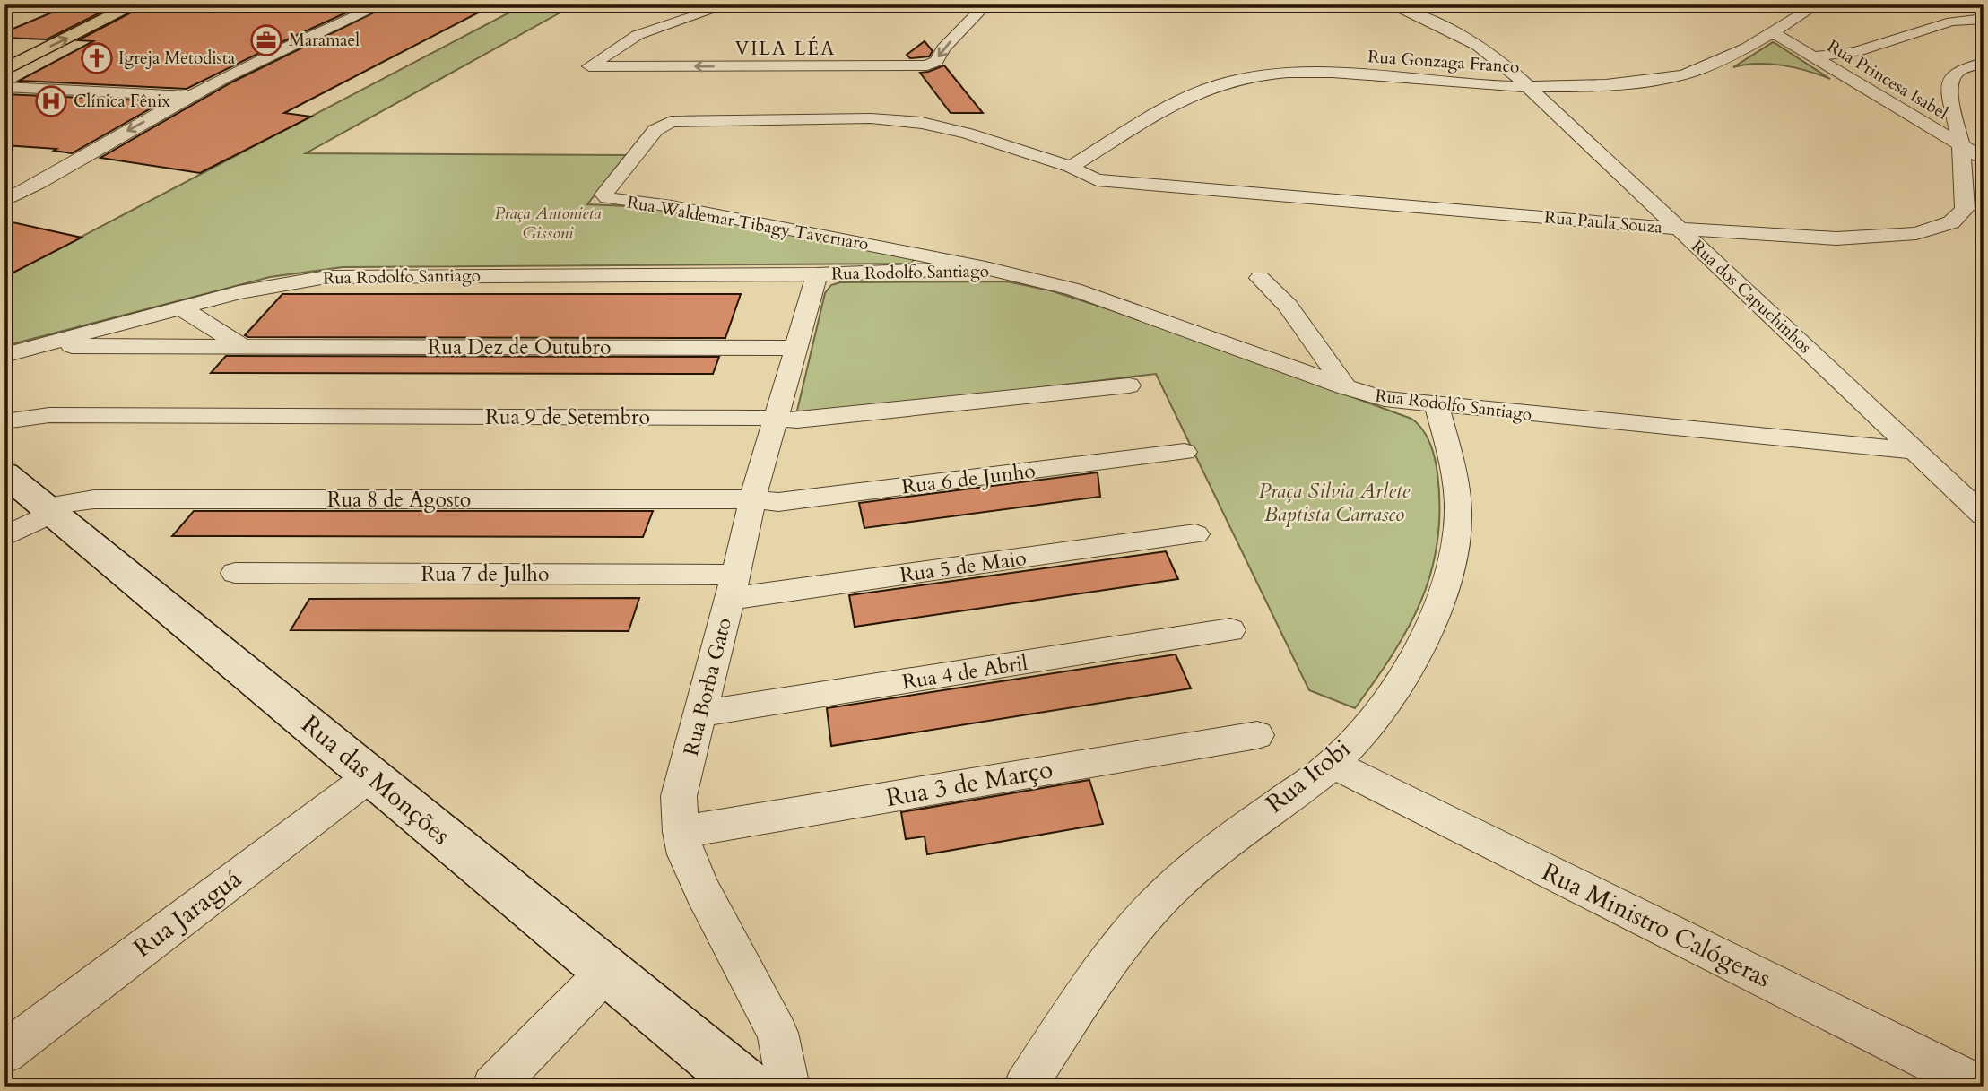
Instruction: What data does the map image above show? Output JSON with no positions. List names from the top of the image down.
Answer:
{
  "streets": {
    "street": [
      "Rua Gonzaga Franco",
      "Rua Princesa Isabel",
      "Rua Paula Souza",
      "Rua Waldemar Tibagy Tavernaro",
      "Rua Rodolfo Santiago",
      "Rua dos Capuchinhos",
      "Rua Dez de Outubro",
      "Rua 9 de Setembro",
      "Rua 6 de Junho",
      "Rua 8 de Agosto",
      "Rua 5 de Maio",
      "Rua 7 de Julho",
      "Rua 4 de Abril",
      "Rua Borba Gato",
      "Rua Itobi",
      "Rua das Monções",
      "Rua 3 de Março",
      "Rua Jaraguá",
      "Rua Ministro Calógeras"
    ]
  },
  "crossings": [
    ["Rua Gonzaga Franco", "Rua Princesa Isabel"],
    ["Rua Gonzaga Franco", "Rua Paula Souza"],
    ["Rua Gonzaga Franco", "Rua Waldemar Tibagy Tavernaro"],
    ["Rua Gonzaga Franco", "Rua dos Capuchinhos"],
    ["Rua Princesa Isabel", "Rua Paula Souza"],
    ["Rua Paula Souza", "Rua Waldemar Tibagy Tavernaro"],
    ["Rua Paula Souza", "Rua dos Capuchinhos"],
    ["Rua Waldemar Tibagy Tavernaro", "Rua Rodolfo Santiago"],
    ["Rua Rodolfo Santiago", "Rua dos Capuchinhos"],
    ["Rua Rodolfo Santiago", "Rua Dez de Outubro"],
    ["Rua Rodolfo Santiago", "Rua Borba Gato"],
    ["Rua Rodolfo Santiago", "Rua Itobi"],
    ["Rua Dez de Outubro", "Rua Borba Gato"],
    ["Rua 9 de Setembro", "Rua Borba Gato"],
    ["Rua 6 de Junho", "Rua 8 de Agosto"],
    ["Rua 6 de Junho", "Rua Borba Gato"],
    ["Rua 8 de Agosto", "Rua Borba Gato"],
    ["Rua 8 de Agosto", "Rua das Monções"],
    ["Rua 5 de Maio", "Rua 7 de Julho"],
    ["Rua 5 de Maio", "Rua Borba Gato"],
    ["Rua 7 de Julho", "Rua Borba Gato"],
    ["Rua 4 de Abril", "Rua Borba Gato"],
    ["Rua Borba Gato", "Rua 3 de Março"],
    ["Rua Itobi", "Rua Ministro Calógeras"],
    ["Rua das Monções", "Rua Jaraguá"]
  ],
  "districts": ["VILA LÉA"],
  "parks": ["Praça Antonieta Gissoni", "Praça Silvia Arlete Baptista Carrasco"],
  "places": {
    "office": ["Maramael"],
    "church": ["Igreja Metodista"],
    "hospital": ["Clínica Fênix"]
  }
}
